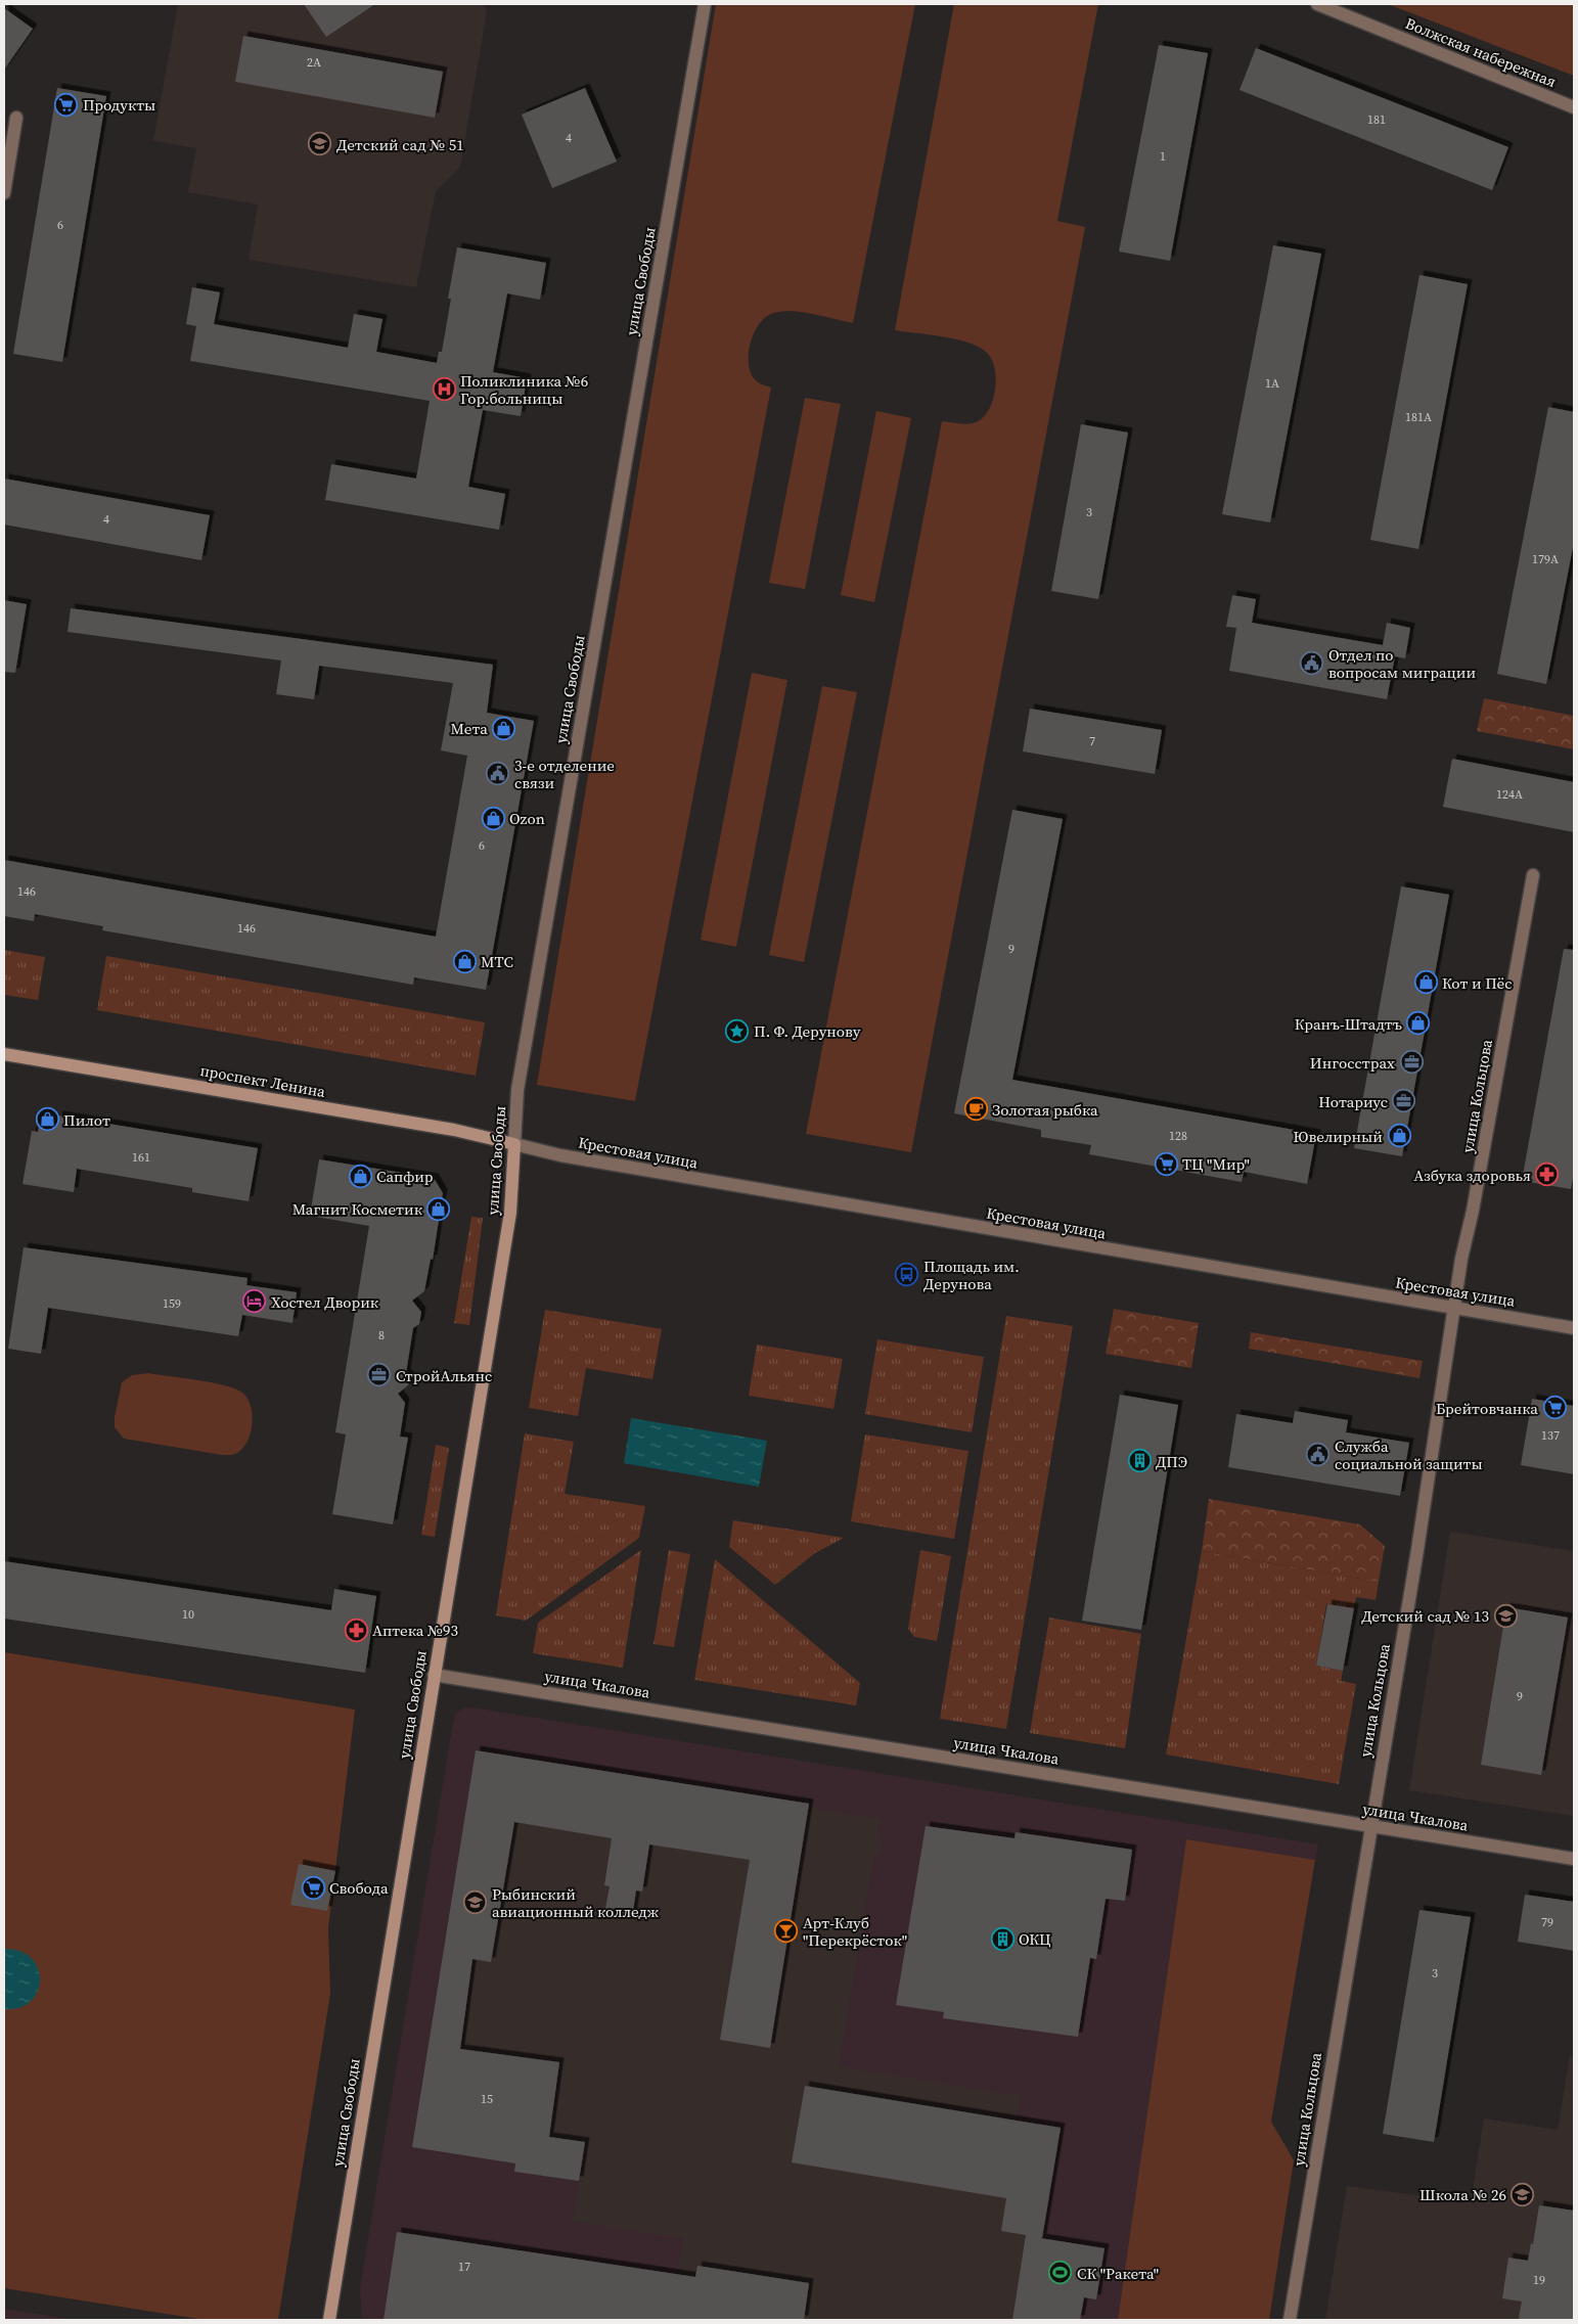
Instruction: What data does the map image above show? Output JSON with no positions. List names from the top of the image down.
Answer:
{
  "streets": {
    "main road": ["улица Свободы", "проспект Ленина"],
    "street": [
      "Волжская набережная",
      "улица Кольцова",
      "Крестовая улица",
      "улица Чкалова"
    ]
  },
  "crossings": [
    ["улица Свободы", "проспект Ленина"],
    ["улица Свободы", "Крестовая улица"],
    ["улица Свободы", "улица Чкалова"],
    ["проспект Ленина", "Крестовая улица"],
    ["улица Кольцова", "Крестовая улица"],
    ["улица Кольцова", "улица Чкалова"]
  ],
  "places": {
    "supermarket": [
      "Продукты",
      "ТЦ \"Мир\"",
      "Брейтовчанка",
      "Свобода"
    ],
    "school or university": [
      "Детский сад № 51",
      "Детский сад № 13",
      "Рыбинский авиационный колледж",
      "Школа № 26"
    ],
    "hospital": ["Поликлиника №6 Гор.больницы"],
    "public building": ["Отдел по вопросам миграции", "3-е отделение связи", "Служба социальной защиты"],
    "shop": [
      "Мета",
      "Ozon",
      "МТС",
      "Кот и Пёс",
      "Кранъ-Штадтъ",
      "Пилот",
      "Ювелирный",
      "Сапфир",
      "Магнит Косметик"
    ],
    "place": ["П. Ф. Дерунову"],
    "office": ["Ингосстрах", "Нотариус", "СтройАльянс"],
    "cafe": ["Золотая рыбка"],
    "pharmacy": ["Азбука здоровья", "Аптека №93"],
    "bus stop": ["Площадь им. Дерунова"],
    "hotel": ["Хостел Дворик"],
    "building": ["ДПЭ", "ОКЦ"],
    "bar": ["Арт-Клуб \"Перекрёсток\""],
    "sports": ["СК \"Ракета\""]
  },
  "house_numbers": [
    "2А",
    "181",
    "4",
    "1",
    "6",
    "1А",
    "181А",
    "3",
    "4",
    "179А",
    "7",
    "124А",
    "6",
    "146",
    "146",
    "9",
    "128",
    "161",
    "159",
    "8",
    "137",
    "10",
    "9",
    "79",
    "3",
    "15",
    "17",
    "19"
  ]
}
